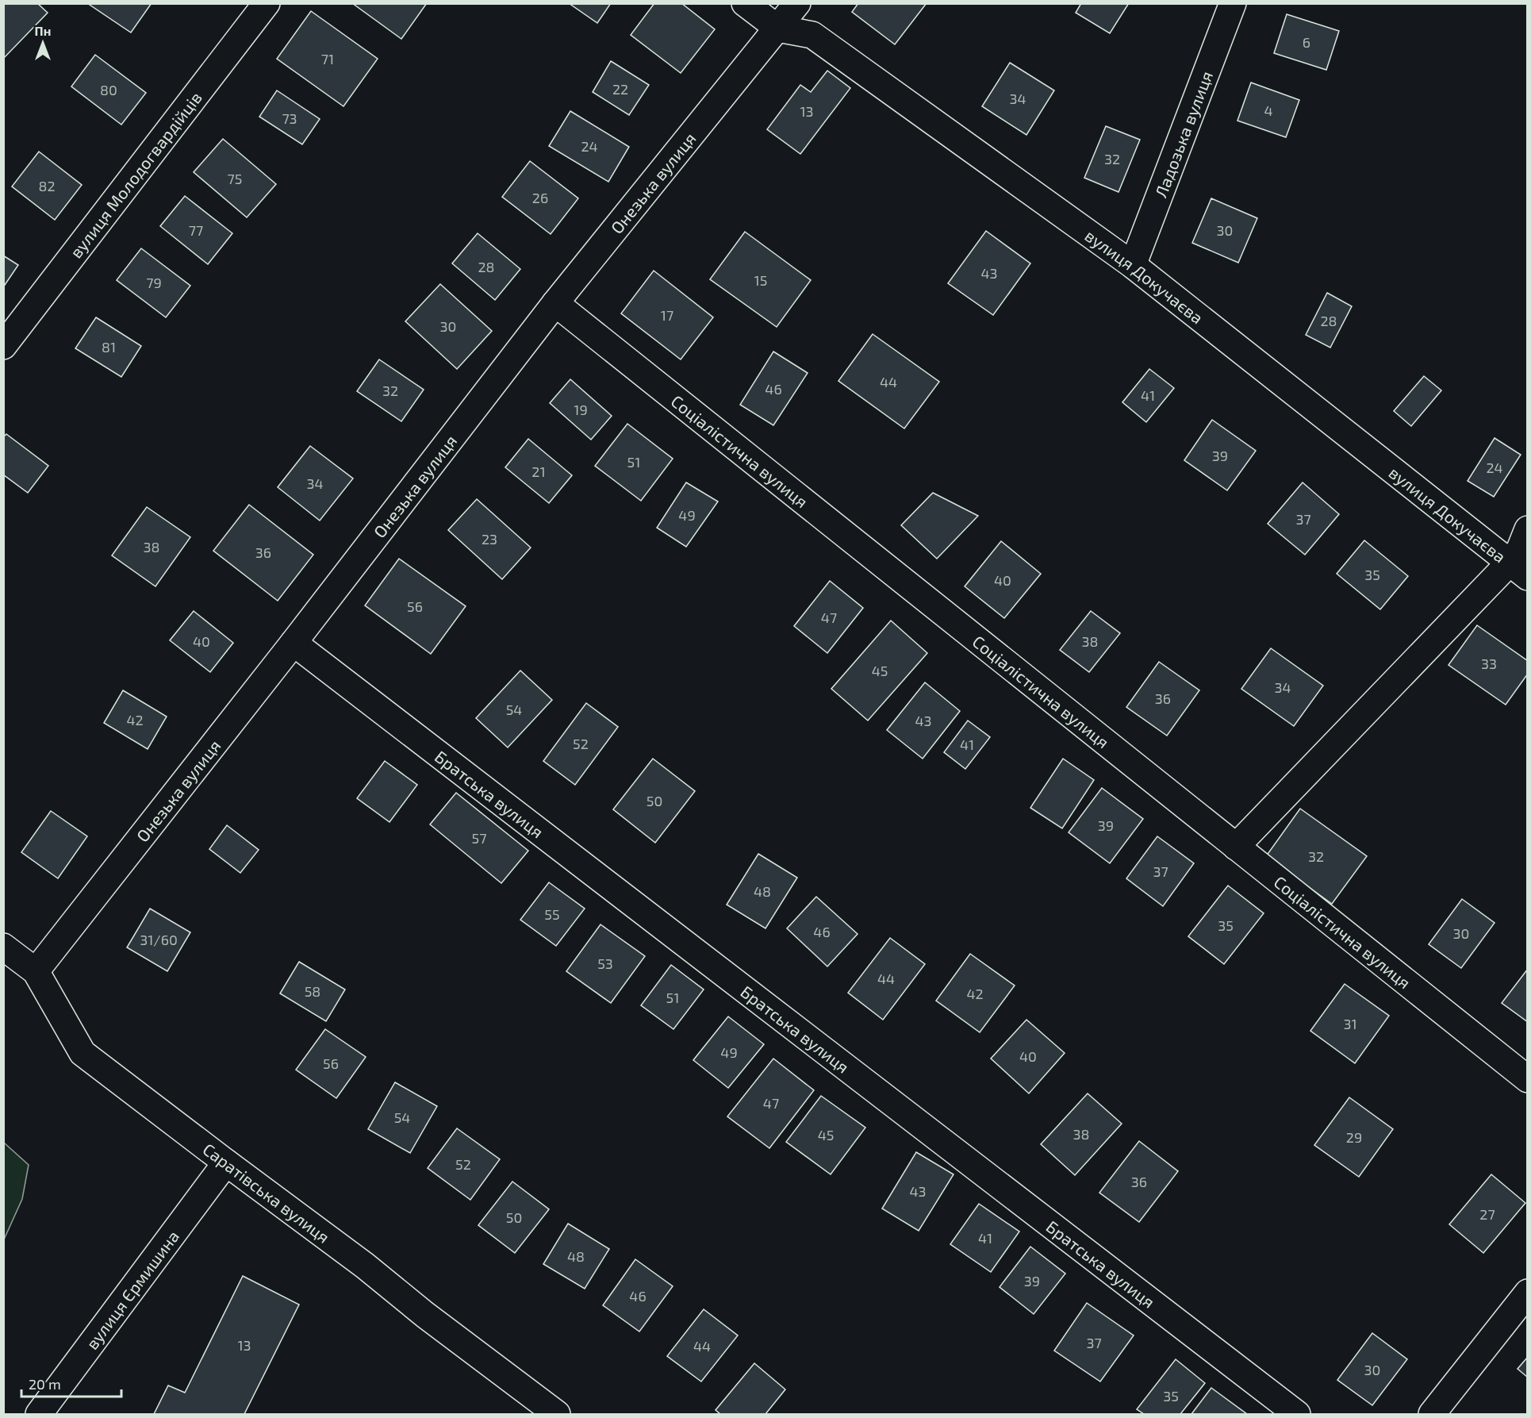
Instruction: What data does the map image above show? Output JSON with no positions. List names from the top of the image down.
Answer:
{
  "streets": {
    "street": [
      "Ладозька вулиця",
      "вулиця Молодогвардійців",
      "Онезька вулиця",
      "вулиця Докучаєва",
      "Соціалістична вулиця",
      "Братська вулиця",
      "Саратівська вулиця",
      "вулиця Єрмишина"
    ]
  },
  "crossings": [
    ["Ладозька вулиця", "вулиця Докучаєва"],
    ["Онезька вулиця", "вулиця Докучаєва"],
    ["Онезька вулиця", "Соціалістична вулиця"],
    ["Онезька вулиця", "Братська вулиця"],
    ["Онезька вулиця", "Саратівська вулиця"],
    ["Саратівська вулиця", "вулиця Єрмишина"]
  ],
  "house_numbers": [
    "6",
    "71",
    "22",
    "80",
    "34",
    "4",
    "13",
    "73",
    "24",
    "32",
    "75",
    "82",
    "26",
    "77",
    "30",
    "28",
    "43",
    "15",
    "79",
    "17",
    "28",
    "30",
    "81",
    "44",
    "46",
    "32",
    "41",
    "19",
    "39",
    "51",
    "24",
    "21",
    "34",
    "49",
    "37",
    "23",
    "38",
    "36",
    "35",
    "40",
    "56",
    "47",
    "40",
    "38",
    "33",
    "45",
    "34",
    "36",
    "54",
    "42",
    "43",
    "52",
    "41",
    "50",
    "39",
    "57",
    "32",
    "37",
    "48",
    "55",
    "35",
    "46",
    "30",
    "31/60",
    "53",
    "44",
    "58",
    "42",
    "51",
    "31",
    "49",
    "40",
    "56",
    "47",
    "54",
    "38",
    "45",
    "29",
    "52",
    "36",
    "43",
    "27",
    "50",
    "41",
    "48",
    "39",
    "46",
    "37",
    "13",
    "44",
    "30",
    "35"
  ],
  "scale_bar": "20 m",
  "north": "top"
}
